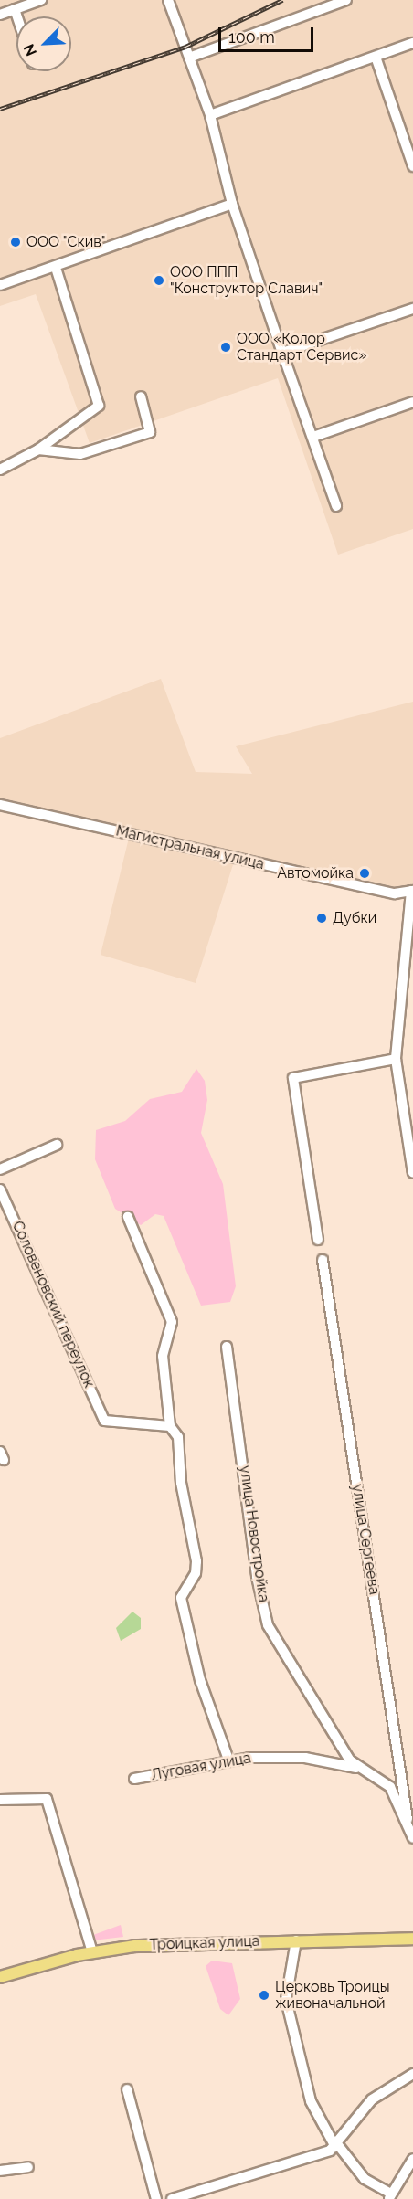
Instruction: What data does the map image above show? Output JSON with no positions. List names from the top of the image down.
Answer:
{
  "streets": {
    "main road": ["Троицкая улица"],
    "street": [
      "Магистральная улица",
      "Соловеновский переулок",
      "улица Новостройка",
      "улица Сергеева",
      "Луговая улица"
    ]
  },
  "crossings": [
    ["улица Новостройка", "улица Сергеева"],
    ["улица Новостройка", "Луговая улица"]
  ],
  "places": [
    "ООО \"Скив\"",
    "ООО ППП \"Конструктор Славич\"",
    "ООО «Колор Стандарт Сервис»",
    "Автомойка",
    "Дубки",
    "Церковь Троицы живоначальной"
  ],
  "scale_bar": "100 m",
  "north": "bottom left"
}
